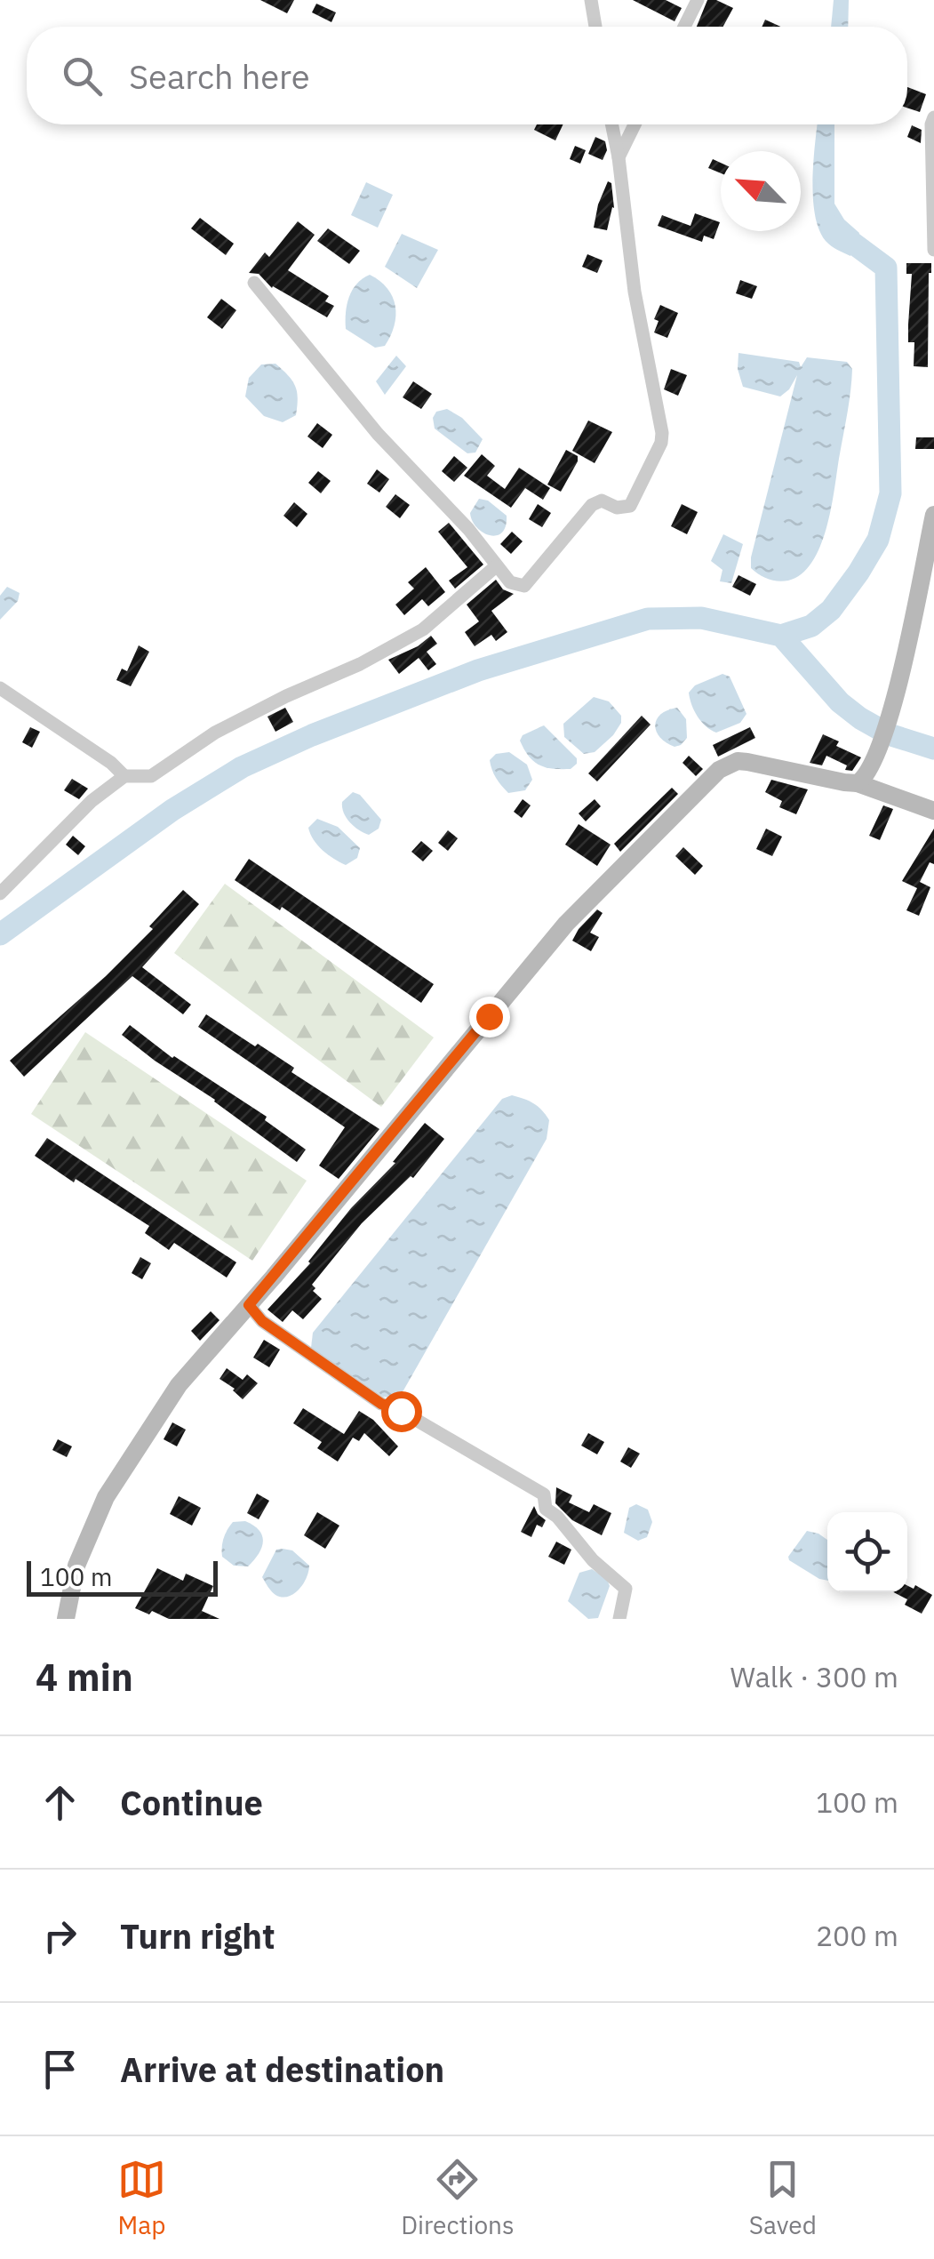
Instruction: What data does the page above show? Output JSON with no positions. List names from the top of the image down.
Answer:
{
  "scale_bar": "100 m",
  "north": "top left",
  "page": {
    "search": "Search here",
    "scale": "100 m",
    "heading": ["4 min", "Walk · 300 m"],
    "list": [
      ["Continue", "100 m"],
      ["Turn right", "200 m"],
      "Arrive at destination"
    ],
    "nav": ["Map", "Directions", "Saved"]
  }
}
